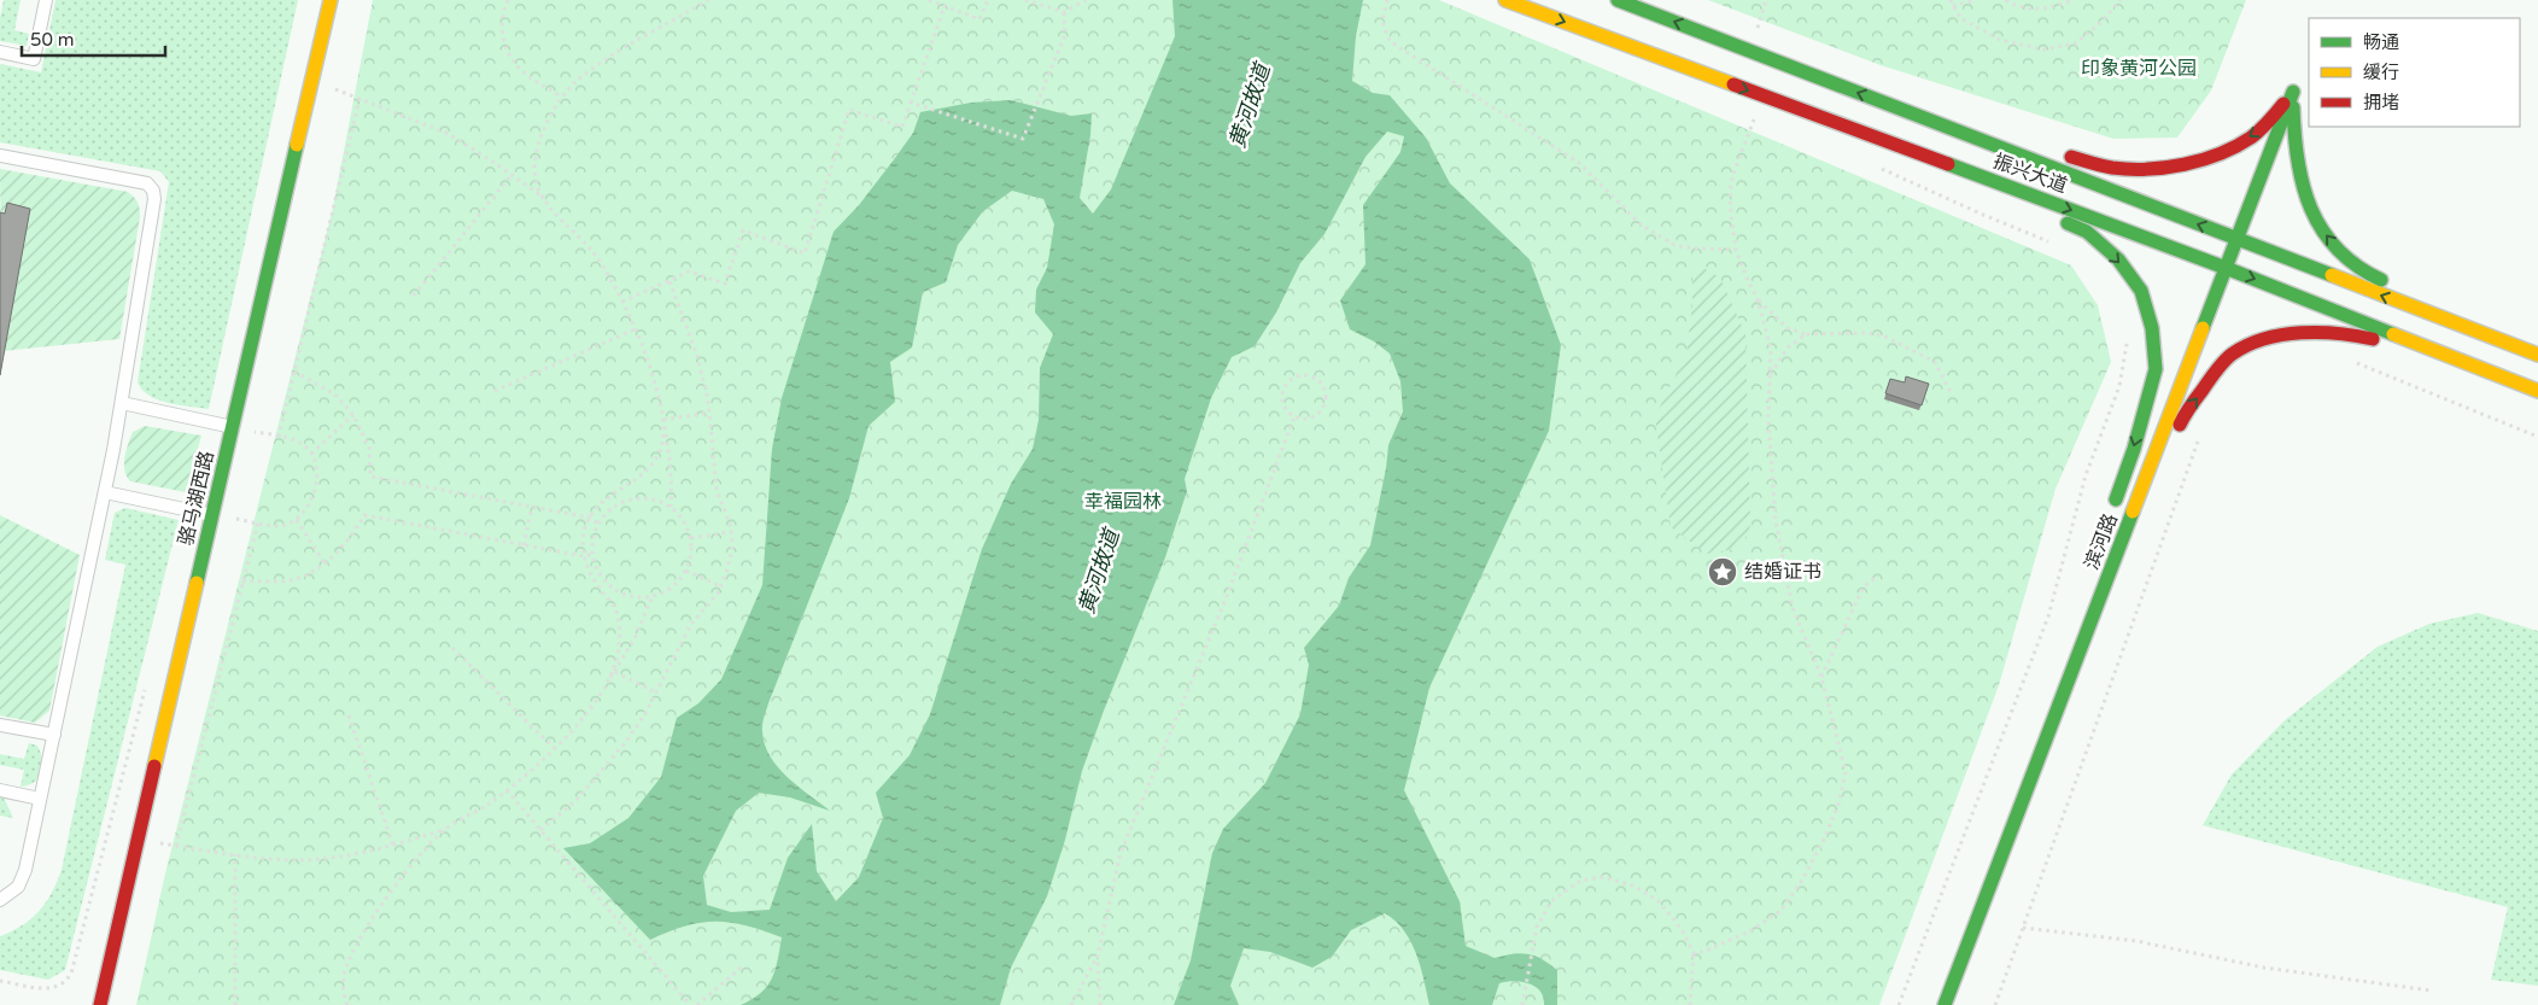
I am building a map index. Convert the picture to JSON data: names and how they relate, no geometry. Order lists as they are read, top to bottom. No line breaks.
{"streets":{"main road":["振兴大道","骆马湖西路","滨河路"]},"crossings":[["振兴大道","滨河路"]],"water":["黄河故道"],"parks":["印象黄河公园","幸福园林"],"places":{"place":["结婚证书"]},"legend":["畅通","缓行","拥堵"],"scale_bar":"50 m"}
